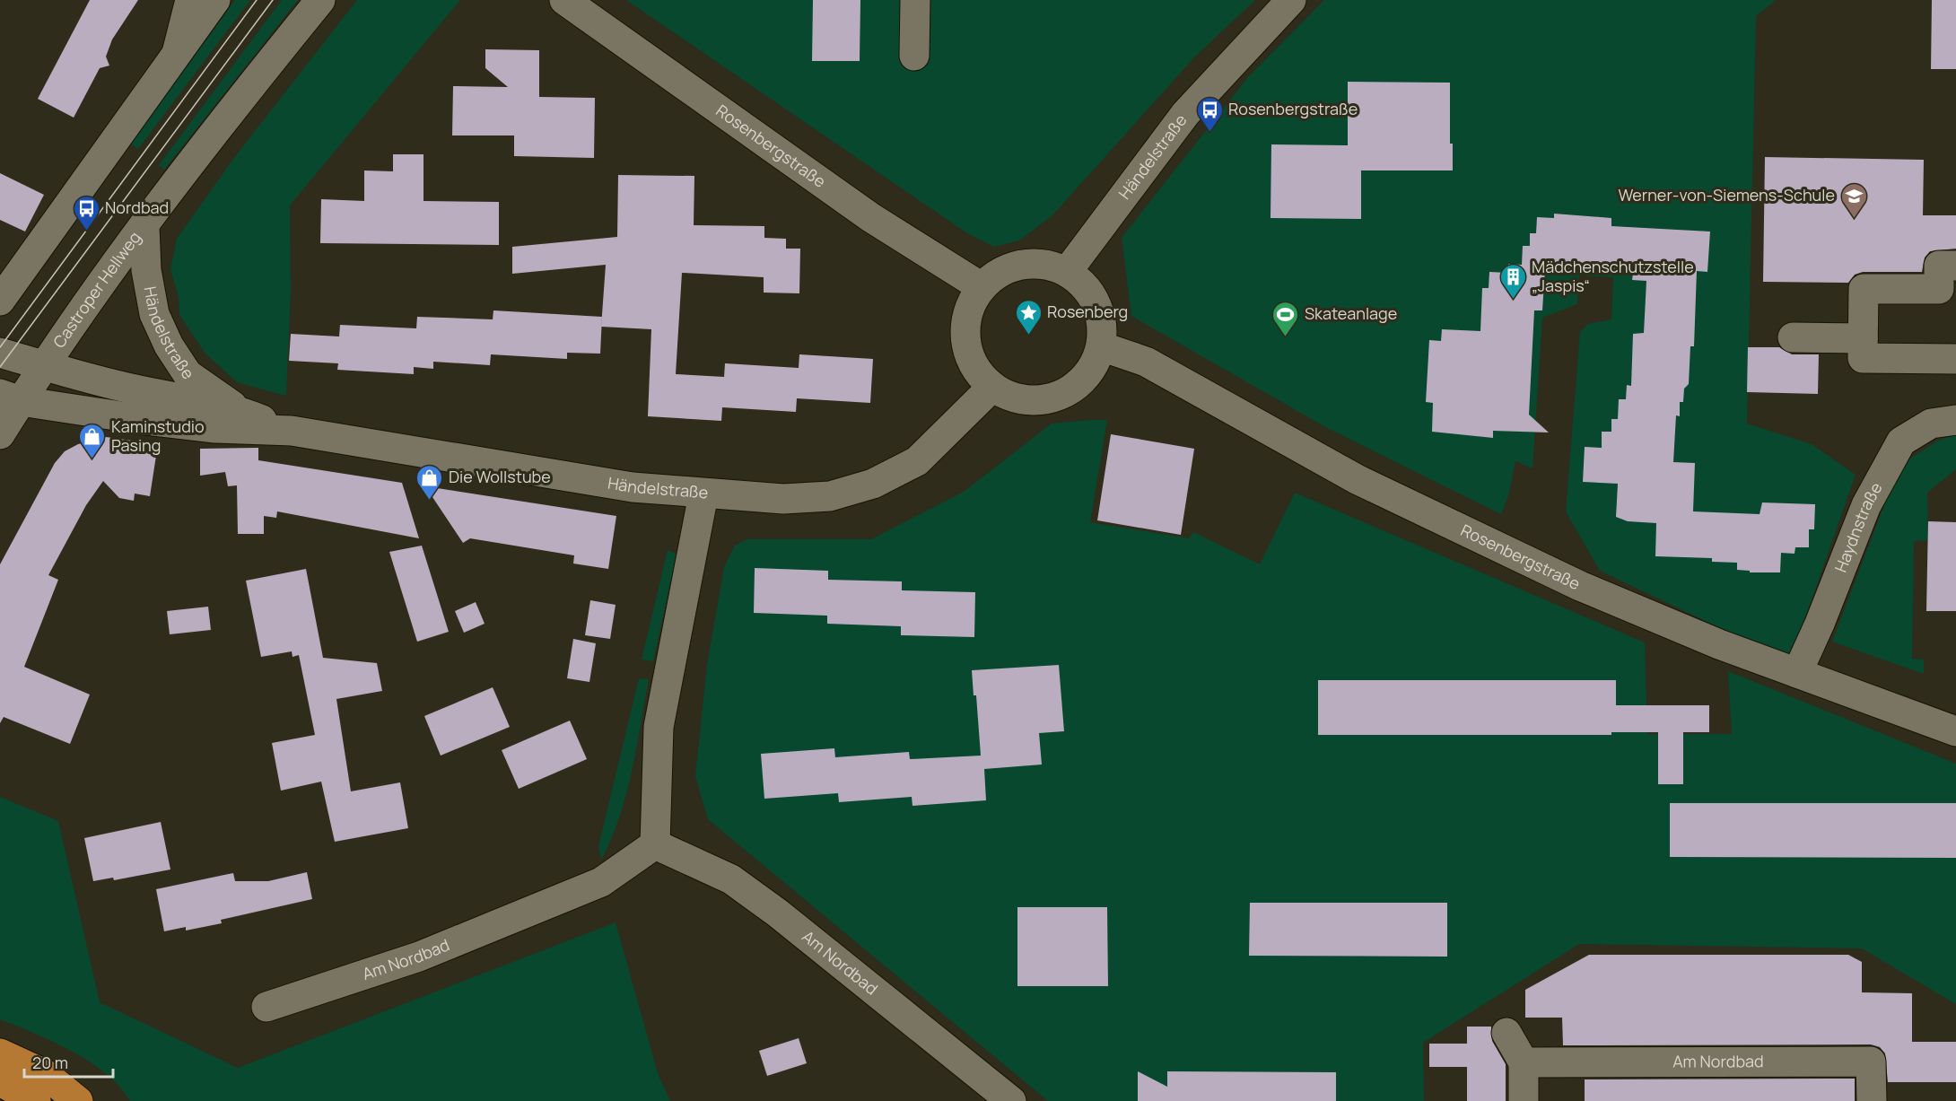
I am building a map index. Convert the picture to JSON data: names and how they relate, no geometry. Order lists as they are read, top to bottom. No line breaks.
{"streets":{"street":["Rosenbergstraße","Händelstraße","Castroper Hellweg","Haydnstraße","Am Nordbad"]},"crossings":[["Rosenbergstraße","Händelstraße"],["Rosenbergstraße","Haydnstraße"],["Händelstraße","Castroper Hellweg"]],"places":{"bus stop":["Rosenbergstraße","Nordbad"],"school or university":["Werner-von-Siemens-Schule"],"building":["Mädchenschutzstelle „Jaspis“"],"place":["Rosenberg"],"sports":["Skateanlage"],"shop":["Kaminstudio Pasing","Die Wollstube"]},"scale_bar":"20 m"}
